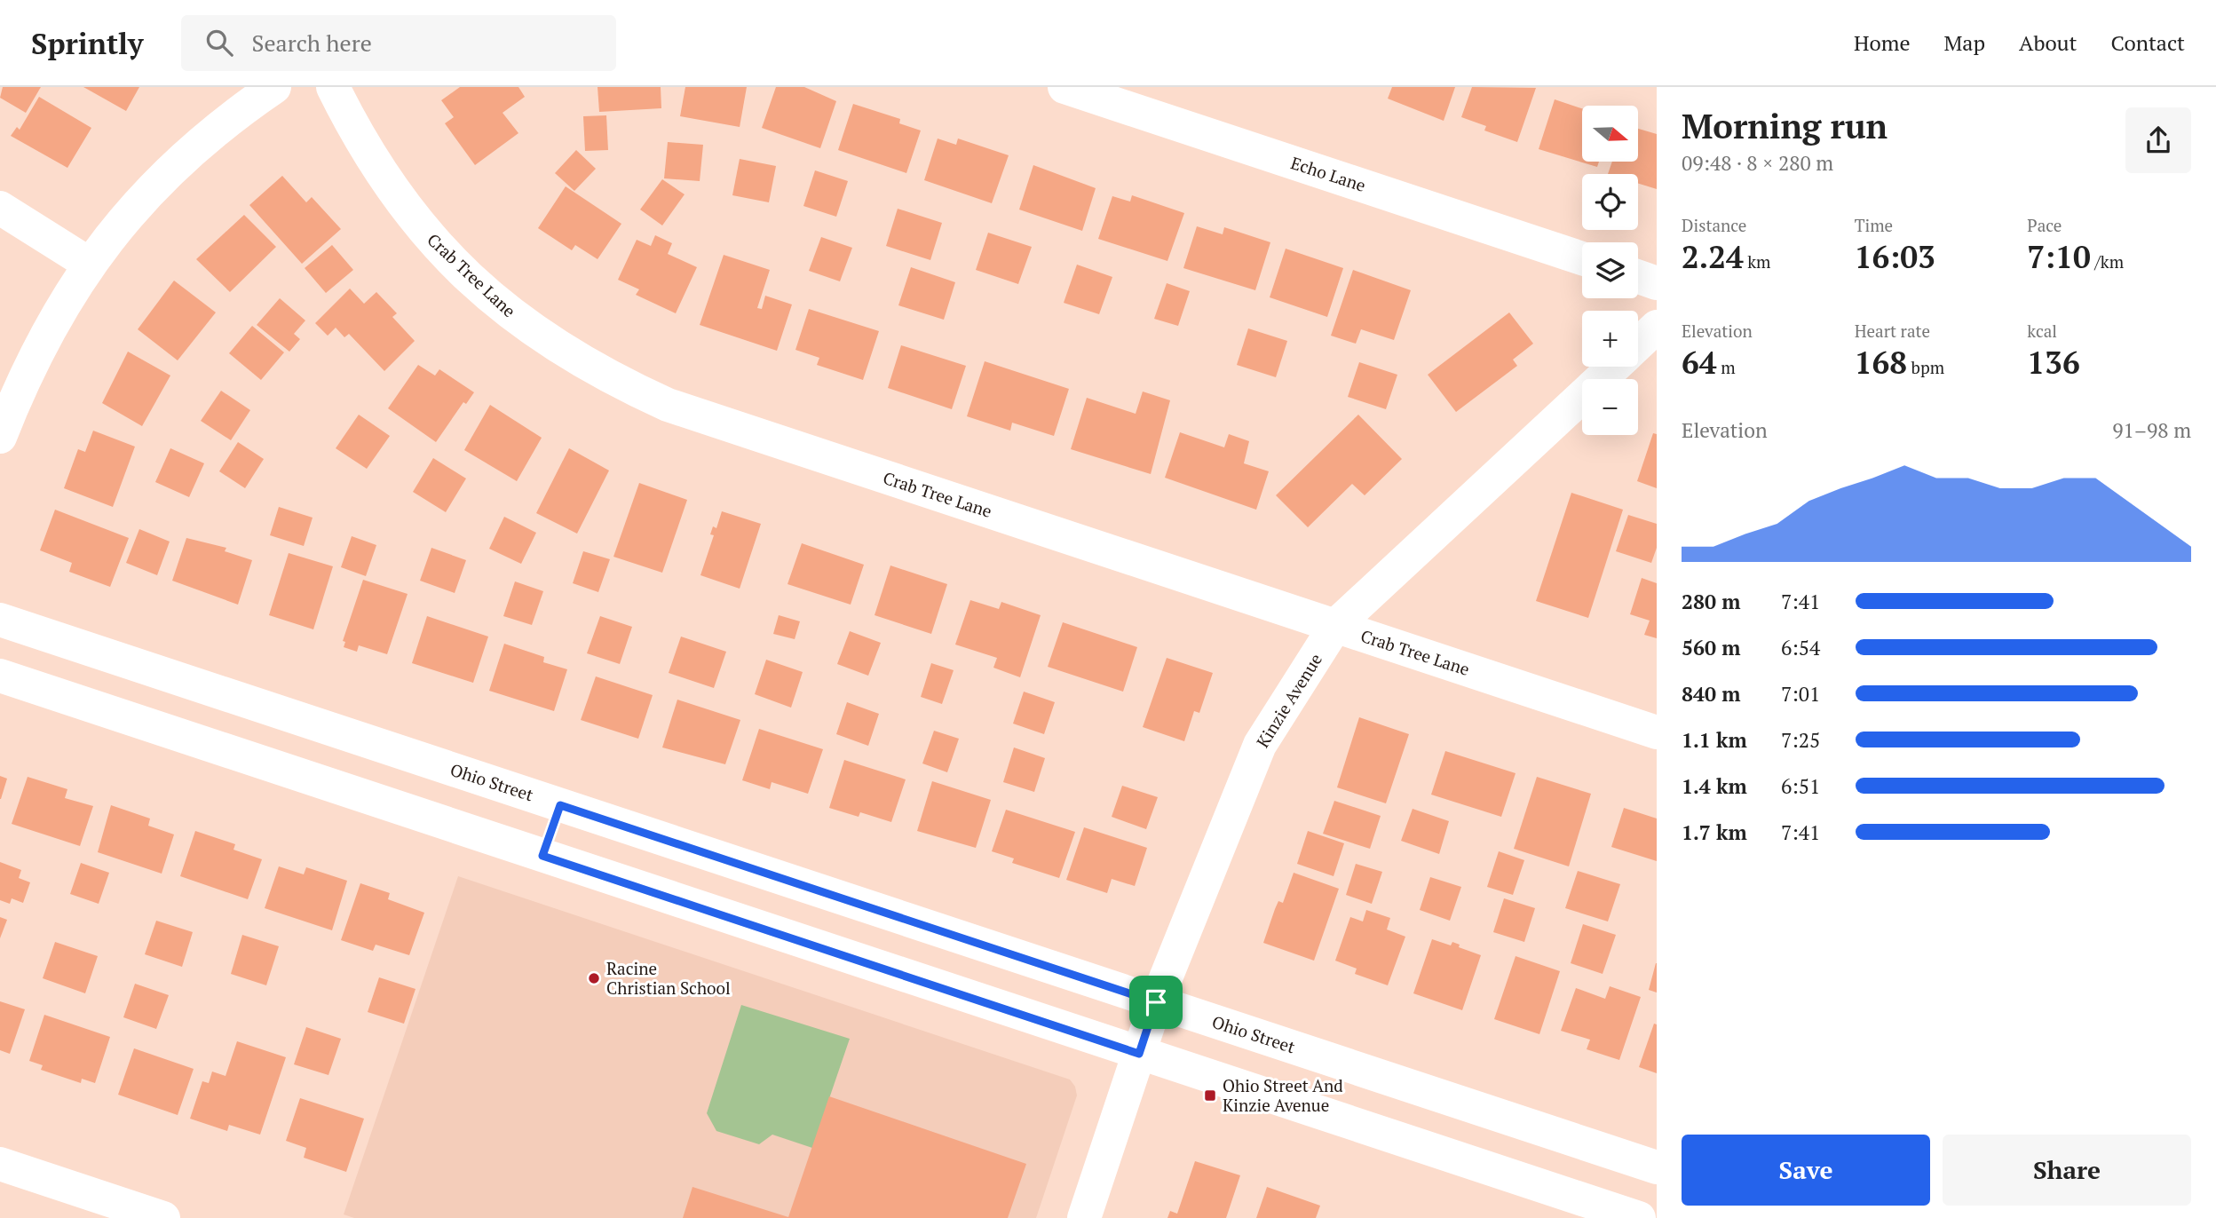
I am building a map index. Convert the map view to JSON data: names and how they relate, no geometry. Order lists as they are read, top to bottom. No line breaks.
{"streets":{"street":["Echo Lane","Crab Tree Lane","Kinzie Avenue","Ohio Street"]},"crossings":[["Crab Tree Lane","Kinzie Avenue"],["Kinzie Avenue","Ohio Street"]],"places":{"other":["Racine Christian School"],"transit":["Ohio Street And Kinzie Avenue"]},"north":"right","page":{"header":"Sprintly","search":"Search here","nav":["Home","Map","About","Contact"],"heading":["Morning run","09:48 · 8 × 280 m"],"map_buttons":["+","−"],"stats":[["Distance","2.24 km"],["Time","16:03"],["Pace","7:10 /km"],["Elevation","64 m"],["Heart rate","168 bpm"],["kcal","136"]],"chart":["Elevation","91–98 m"],"list":[{"name":"280 m","note":"7:41"},{"name":"560 m","note":"6:54"},{"name":"840 m","note":"7:01"},{"name":"1.1 km","note":"7:25"},{"name":"1.4 km","note":"6:51"},{"name":"1.7 km","note":"7:41"}],"buttons":["Save","Share"]}}
